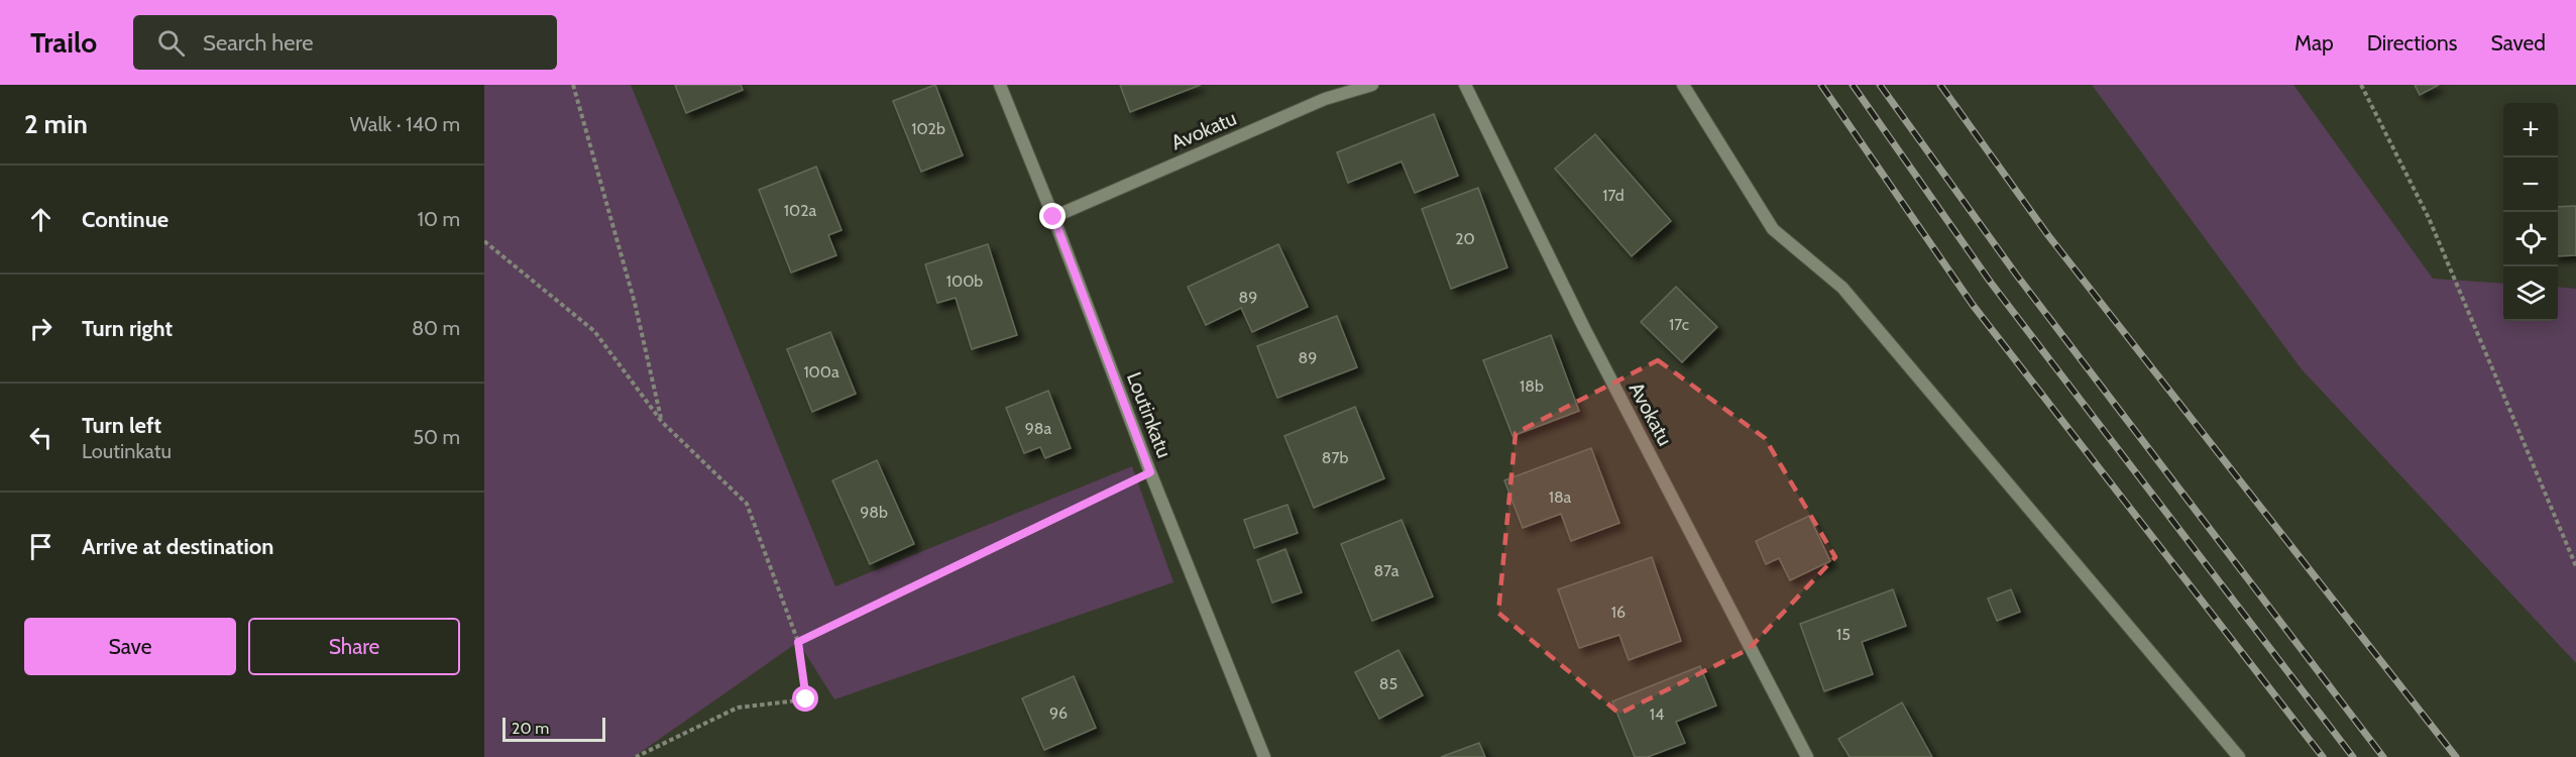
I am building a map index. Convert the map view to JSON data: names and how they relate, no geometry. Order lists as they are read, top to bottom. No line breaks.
{"streets":{"street":["Avokatu","Loutinkatu"]},"crossings":[["Avokatu","Loutinkatu"]],"house_numbers":["102b","17d","102a","20","100b","89","17c","89","100a","18b","98a","87b","18a","98b","87a","16","15","85","96","14"],"scale_bar":"20 m","page":{"header":"Trailo","search":"Search here","nav":["Map","Directions","Saved"],"heading":["2 min","Walk · 140 m"],"map_buttons":["+","−"],"list":[["Continue","10 m"],["Turn right","80 m"],["Turn left","Loutinkatu","50 m"],"Arrive at destination"],"buttons":["Save","Share"],"scale":"20 m"}}
